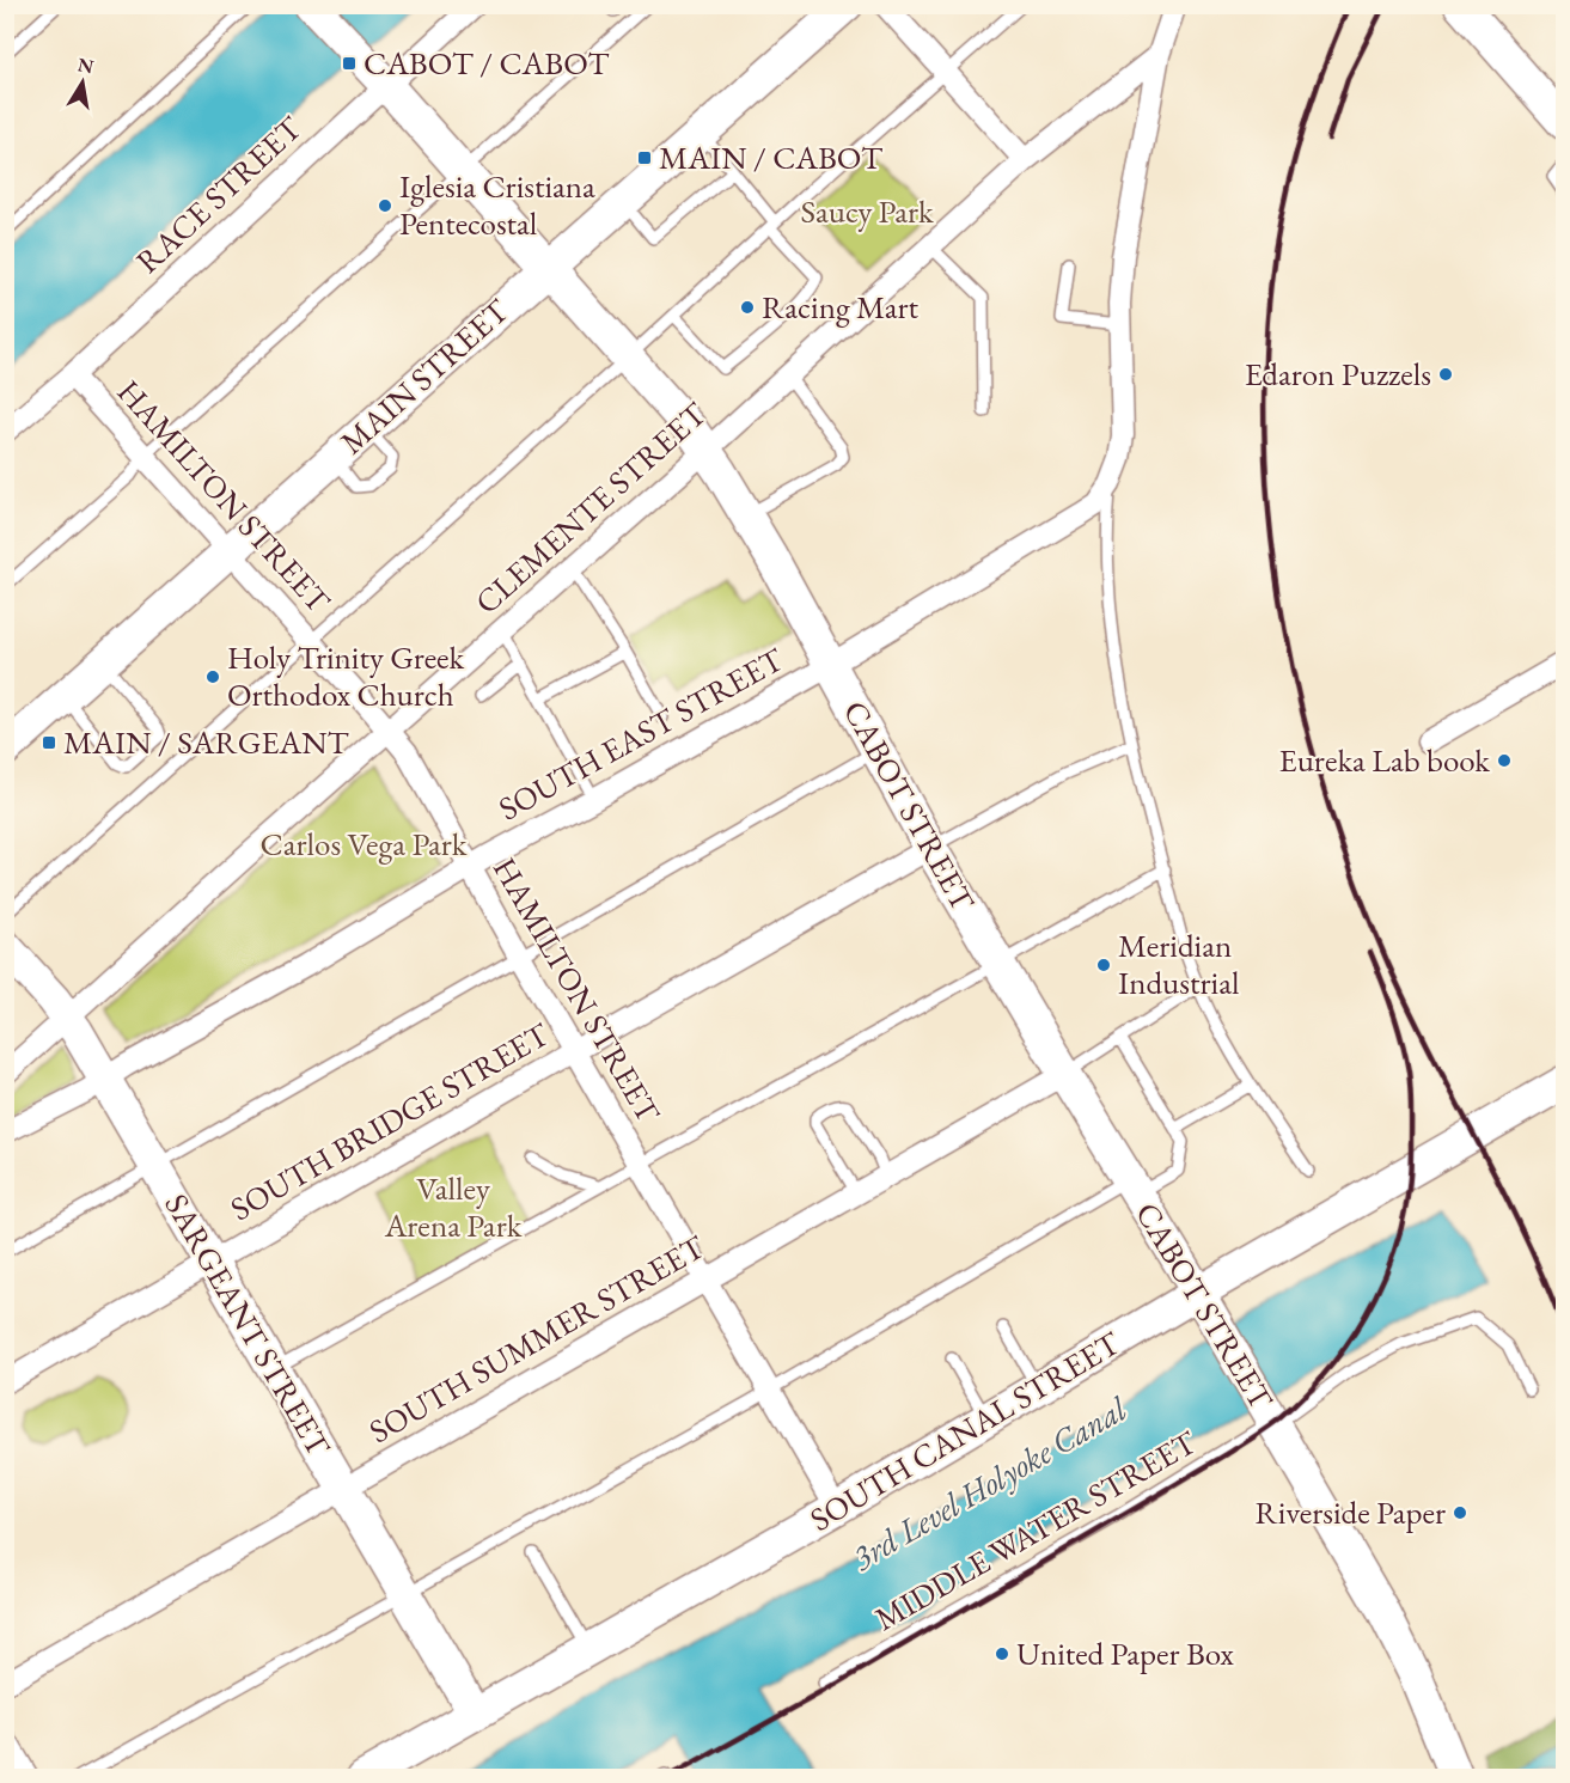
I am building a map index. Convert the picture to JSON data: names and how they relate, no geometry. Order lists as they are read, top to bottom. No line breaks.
{"streets":{"main road":["MAIN STREET","CABOT STREET","SARGEANT STREET","SOUTH CANAL STREET"],"street":["RACE STREET","HAMILTON STREET","CLEMENTE STREET","SOUTH EAST STREET","SOUTH BRIDGE STREET","SOUTH SUMMER STREET"],"lane":["MIDDLE WATER STREET"]},"crossings":[["RACE STREET","HAMILTON STREET"],["RACE STREET","CABOT STREET"],["MAIN STREET","HAMILTON STREET"],["MAIN STREET","CABOT STREET"],["HAMILTON STREET","CLEMENTE STREET"],["HAMILTON STREET","SOUTH EAST STREET"],["HAMILTON STREET","SOUTH BRIDGE STREET"],["HAMILTON STREET","SOUTH SUMMER STREET"],["HAMILTON STREET","SOUTH CANAL STREET"],["CLEMENTE STREET","CABOT STREET"],["CLEMENTE STREET","SARGEANT STREET"],["SOUTH EAST STREET","CABOT STREET"],["SOUTH EAST STREET","SARGEANT STREET"],["CABOT STREET","SOUTH BRIDGE STREET"],["CABOT STREET","SOUTH SUMMER STREET"],["CABOT STREET","SOUTH CANAL STREET"],["CABOT STREET","MIDDLE WATER STREET"],["SOUTH BRIDGE STREET","SARGEANT STREET"],["SARGEANT STREET","SOUTH SUMMER STREET"],["SARGEANT STREET","SOUTH CANAL STREET"]],"water":["3rd Level Holyoke Canal"],"parks":["Saucy Park","Carlos Vega Park","Valley Arena Park"],"places":{"transit":["CABOT / CABOT","MAIN / CABOT","MAIN / SARGEANT"],"other":["Iglesia Cristiana Pentecostal","Racing Mart","Edaron Puzzels","Holy Trinity Greek Orthodox Church","Eureka Lab book","Meridian Industrial","Riverside Paper","United Paper Box"]},"north":"top"}
